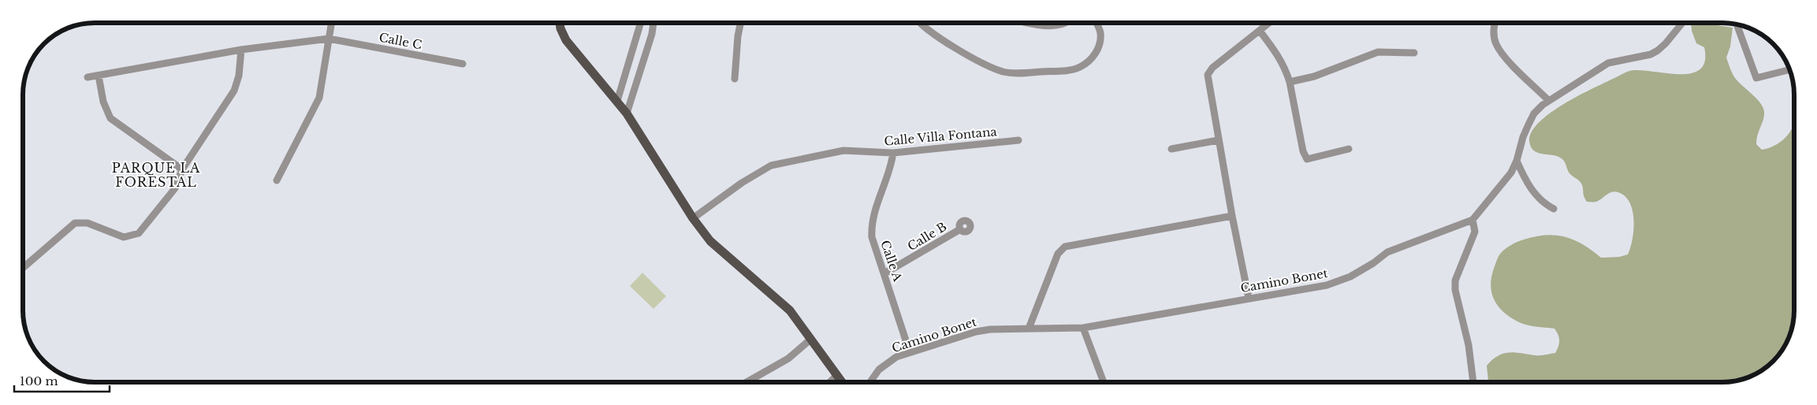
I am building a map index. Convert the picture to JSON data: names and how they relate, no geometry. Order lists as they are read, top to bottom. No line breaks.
{"streets":{"street":["Calle C","Calle Villa Fontana","Calle B","Calle A","Camino Bonet"]},"crossings":[["Calle Villa Fontana","Calle A"],["Calle B","Calle A"],["Calle A","Camino Bonet"]],"districts":["PARQUE LA FORESTAL"],"scale_bar":"100 m"}
